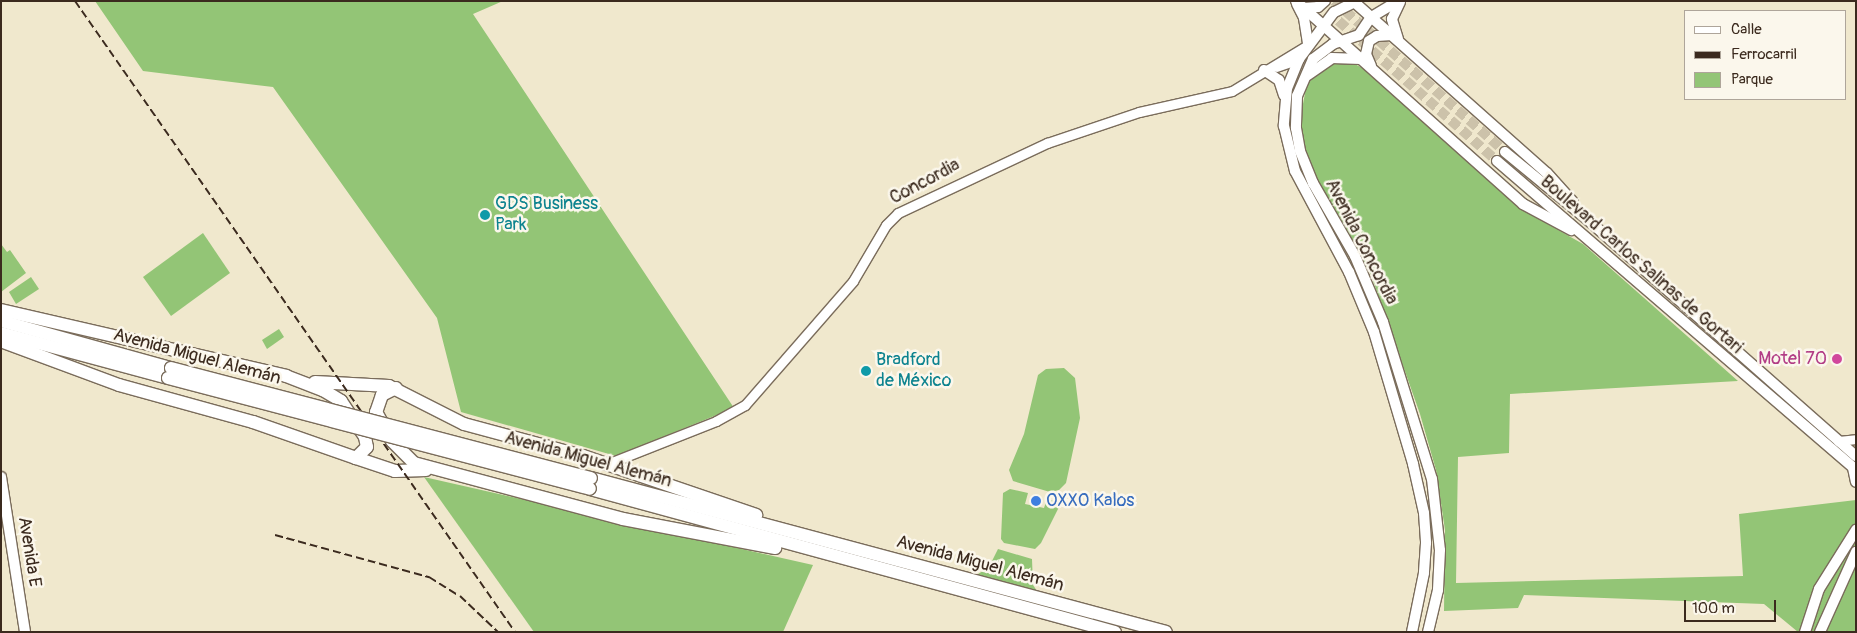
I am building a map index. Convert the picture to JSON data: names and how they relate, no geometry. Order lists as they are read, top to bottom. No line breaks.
{"streets":{"highway":["Avenida Miguel Alemán"],"main road":["Avenida Concordia","Boulevard Carlos Salinas de Gortari","Avenida E"],"street":["Concordia"]},"crossings":[["Concordia","Avenida Concordia"]],"places":["GDS Business Park","Motel 70","Bradford de México","OXXO Kalos"],"legend":["Calle","Ferrocarril","Parque"],"scale_bar":"100 m"}
